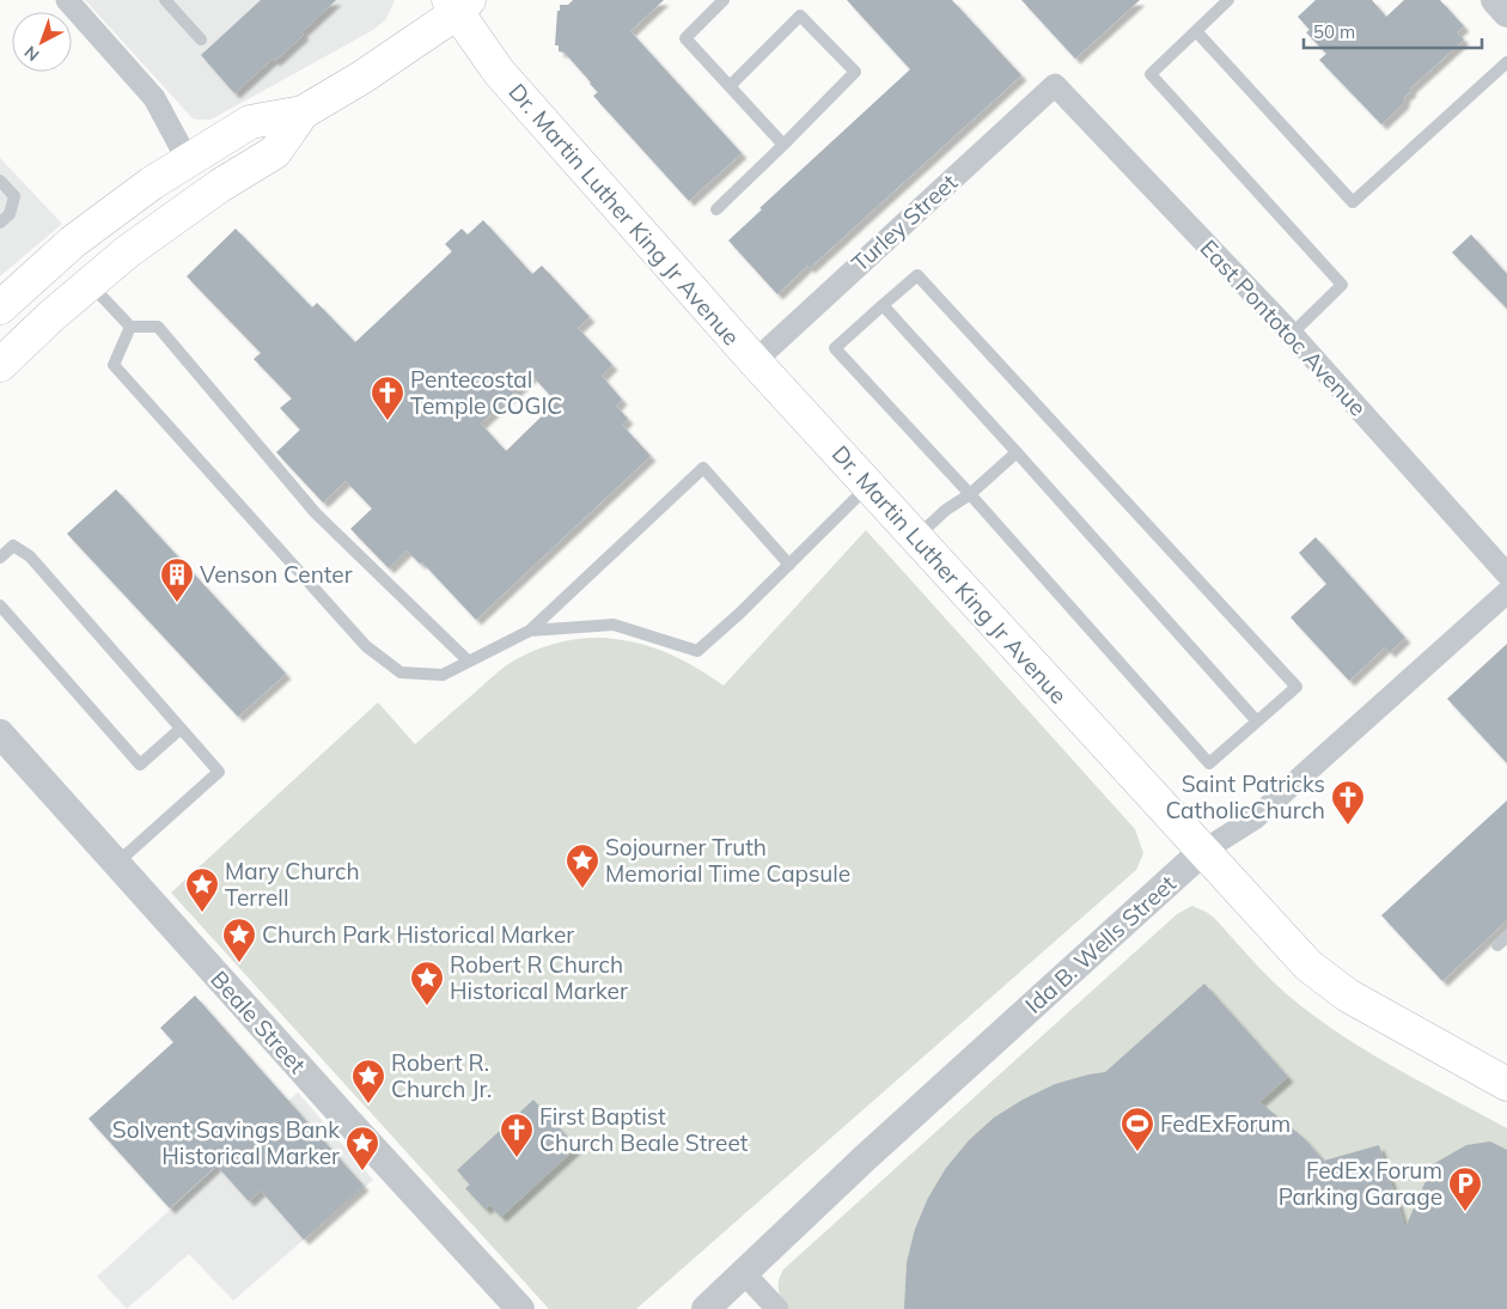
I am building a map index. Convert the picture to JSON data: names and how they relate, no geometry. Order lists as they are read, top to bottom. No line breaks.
{"streets":{"main road":["Dr. Martin Luther King Jr Avenue"],"street":["Turley Street","East Pontotoc Avenue","Ida B. Wells Street","Beale Street"]},"crossings":[["Dr. Martin Luther King Jr Avenue","Turley Street"],["Dr. Martin Luther King Jr Avenue","Ida B. Wells Street"],["Turley Street","East Pontotoc Avenue"]],"places":{"church":["Pentecostal Temple COGIC","Saint Patricks CatholicChurch","First Baptist Church Beale Street"],"building":["Venson Center"],"place":["Sojourner Truth Memorial Time Capsule","Mary Church Terrell","Church Park Historical Marker","Robert R Church Historical Marker","Robert R. Church Jr.","Solvent Savings Bank Historical Marker"],"sports":["FedExForum"],"parking":["FedEx Forum Parking Garage"]},"scale_bar":"50 m","north":"bottom left"}
